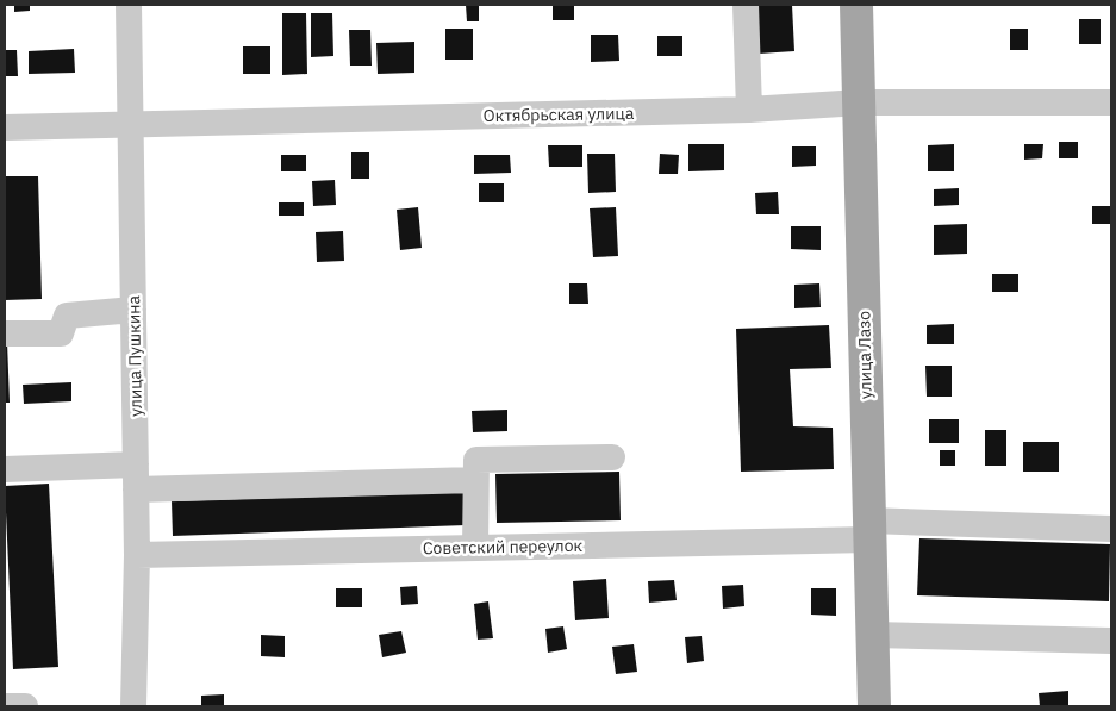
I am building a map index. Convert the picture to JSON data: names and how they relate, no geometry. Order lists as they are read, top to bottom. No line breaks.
{"streets":{"main road":["улица Лазо"],"street":["Октябрьская улица","улица Пушкина","Советский переулок"]},"crossings":[["Октябрьская улица","улица Лазо"],["Октябрьская улица","улица Пушкина"],["улица Лазо","Советский переулок"],["улица Пушкина","Советский переулок"]]}
